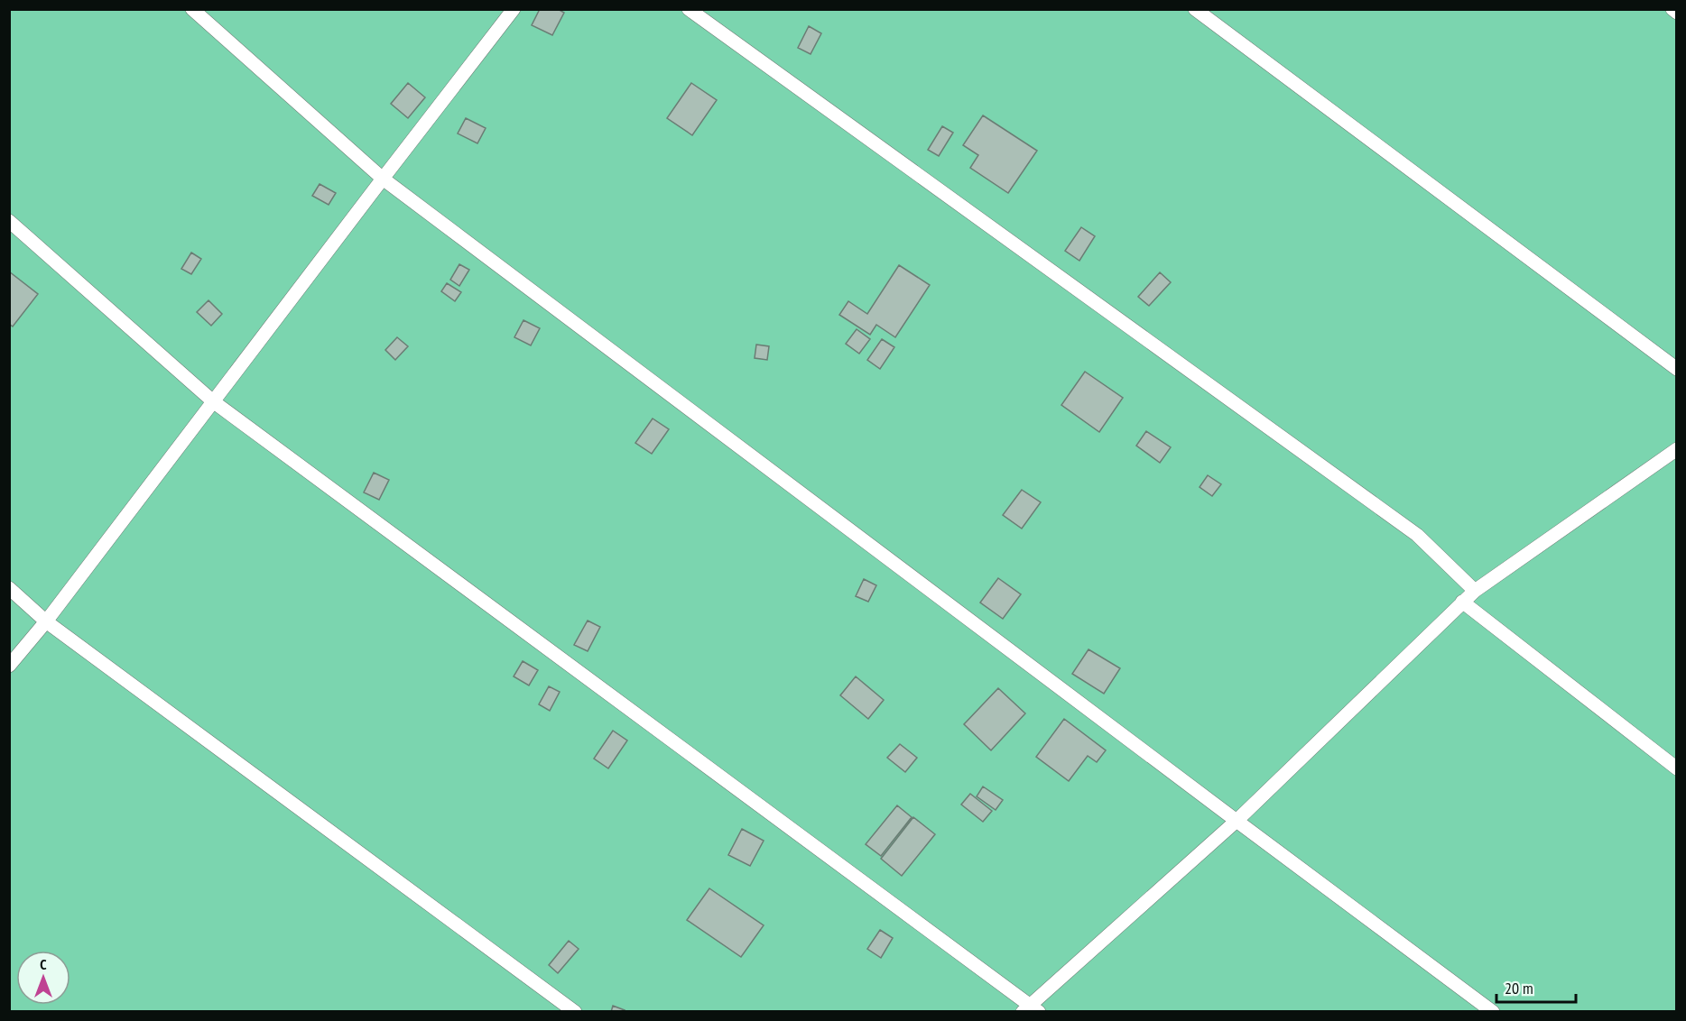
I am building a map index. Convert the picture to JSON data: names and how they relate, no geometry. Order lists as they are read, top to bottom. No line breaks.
{"scale_bar":"20 m","north":"top"}
